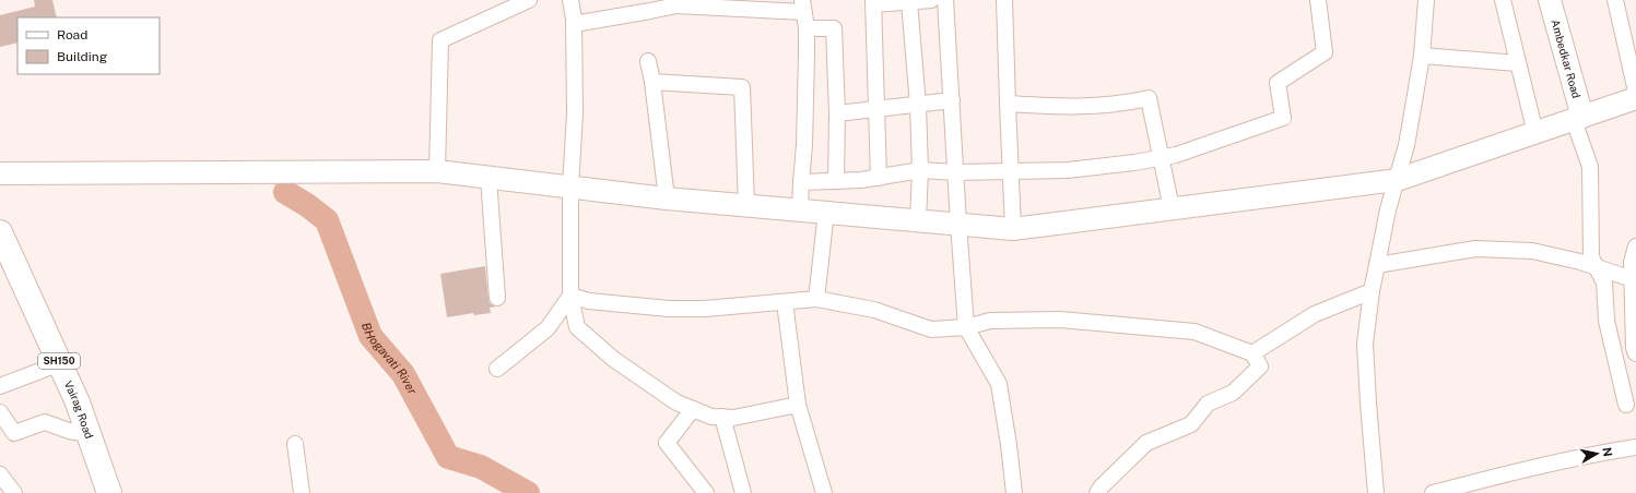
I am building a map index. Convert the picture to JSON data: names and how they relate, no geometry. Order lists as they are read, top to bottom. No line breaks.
{"streets":{"main road":["SH150","Vairag Road"],"street":["Ambedkar Road"]},"water":["BHogavati River"],"legend":["Road","Building"],"north":"right"}
